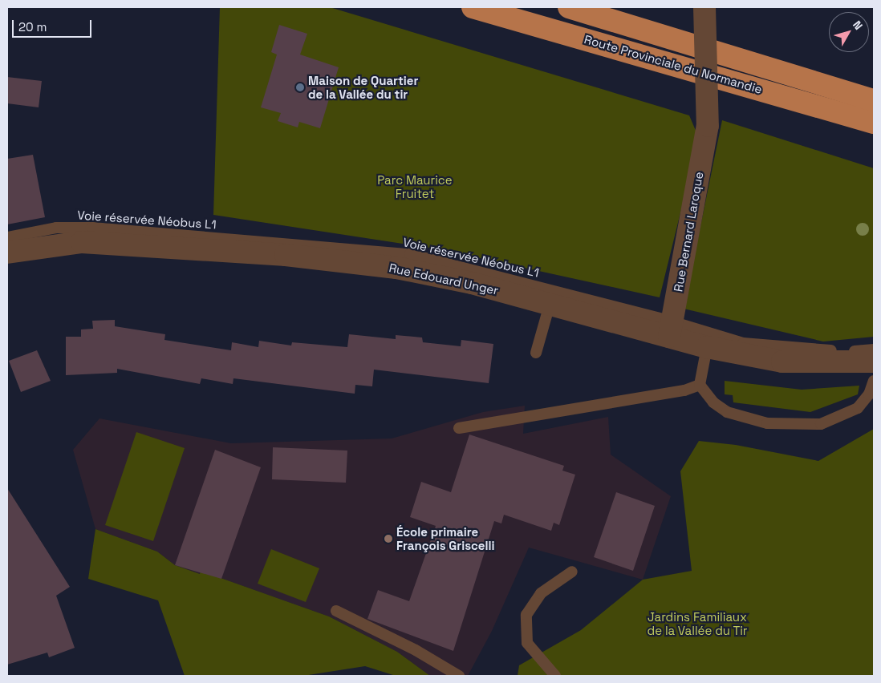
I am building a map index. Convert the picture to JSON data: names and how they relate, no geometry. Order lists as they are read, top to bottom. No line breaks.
{"streets":{"highway":["Route Provinciale du Normandie"],"street":["Rue Bernard Laroque","Rue Edouard Unger"],"lane":["Voie réservée Néobus L1"]},"crossings":[["Voie réservée Néobus L1","Rue Bernard Laroque"],["Voie réservée Néobus L1","Rue Edouard Unger"],["Rue Bernard Laroque","Rue Edouard Unger"]],"parks":["Parc Maurice Fruitet","Jardins Familiaux de la Vallée du Tir"],"places":["Maison de Quartier de la Vallée du tir","École primaire François Griscelli"],"scale_bar":"20 m","north":"top right"}
